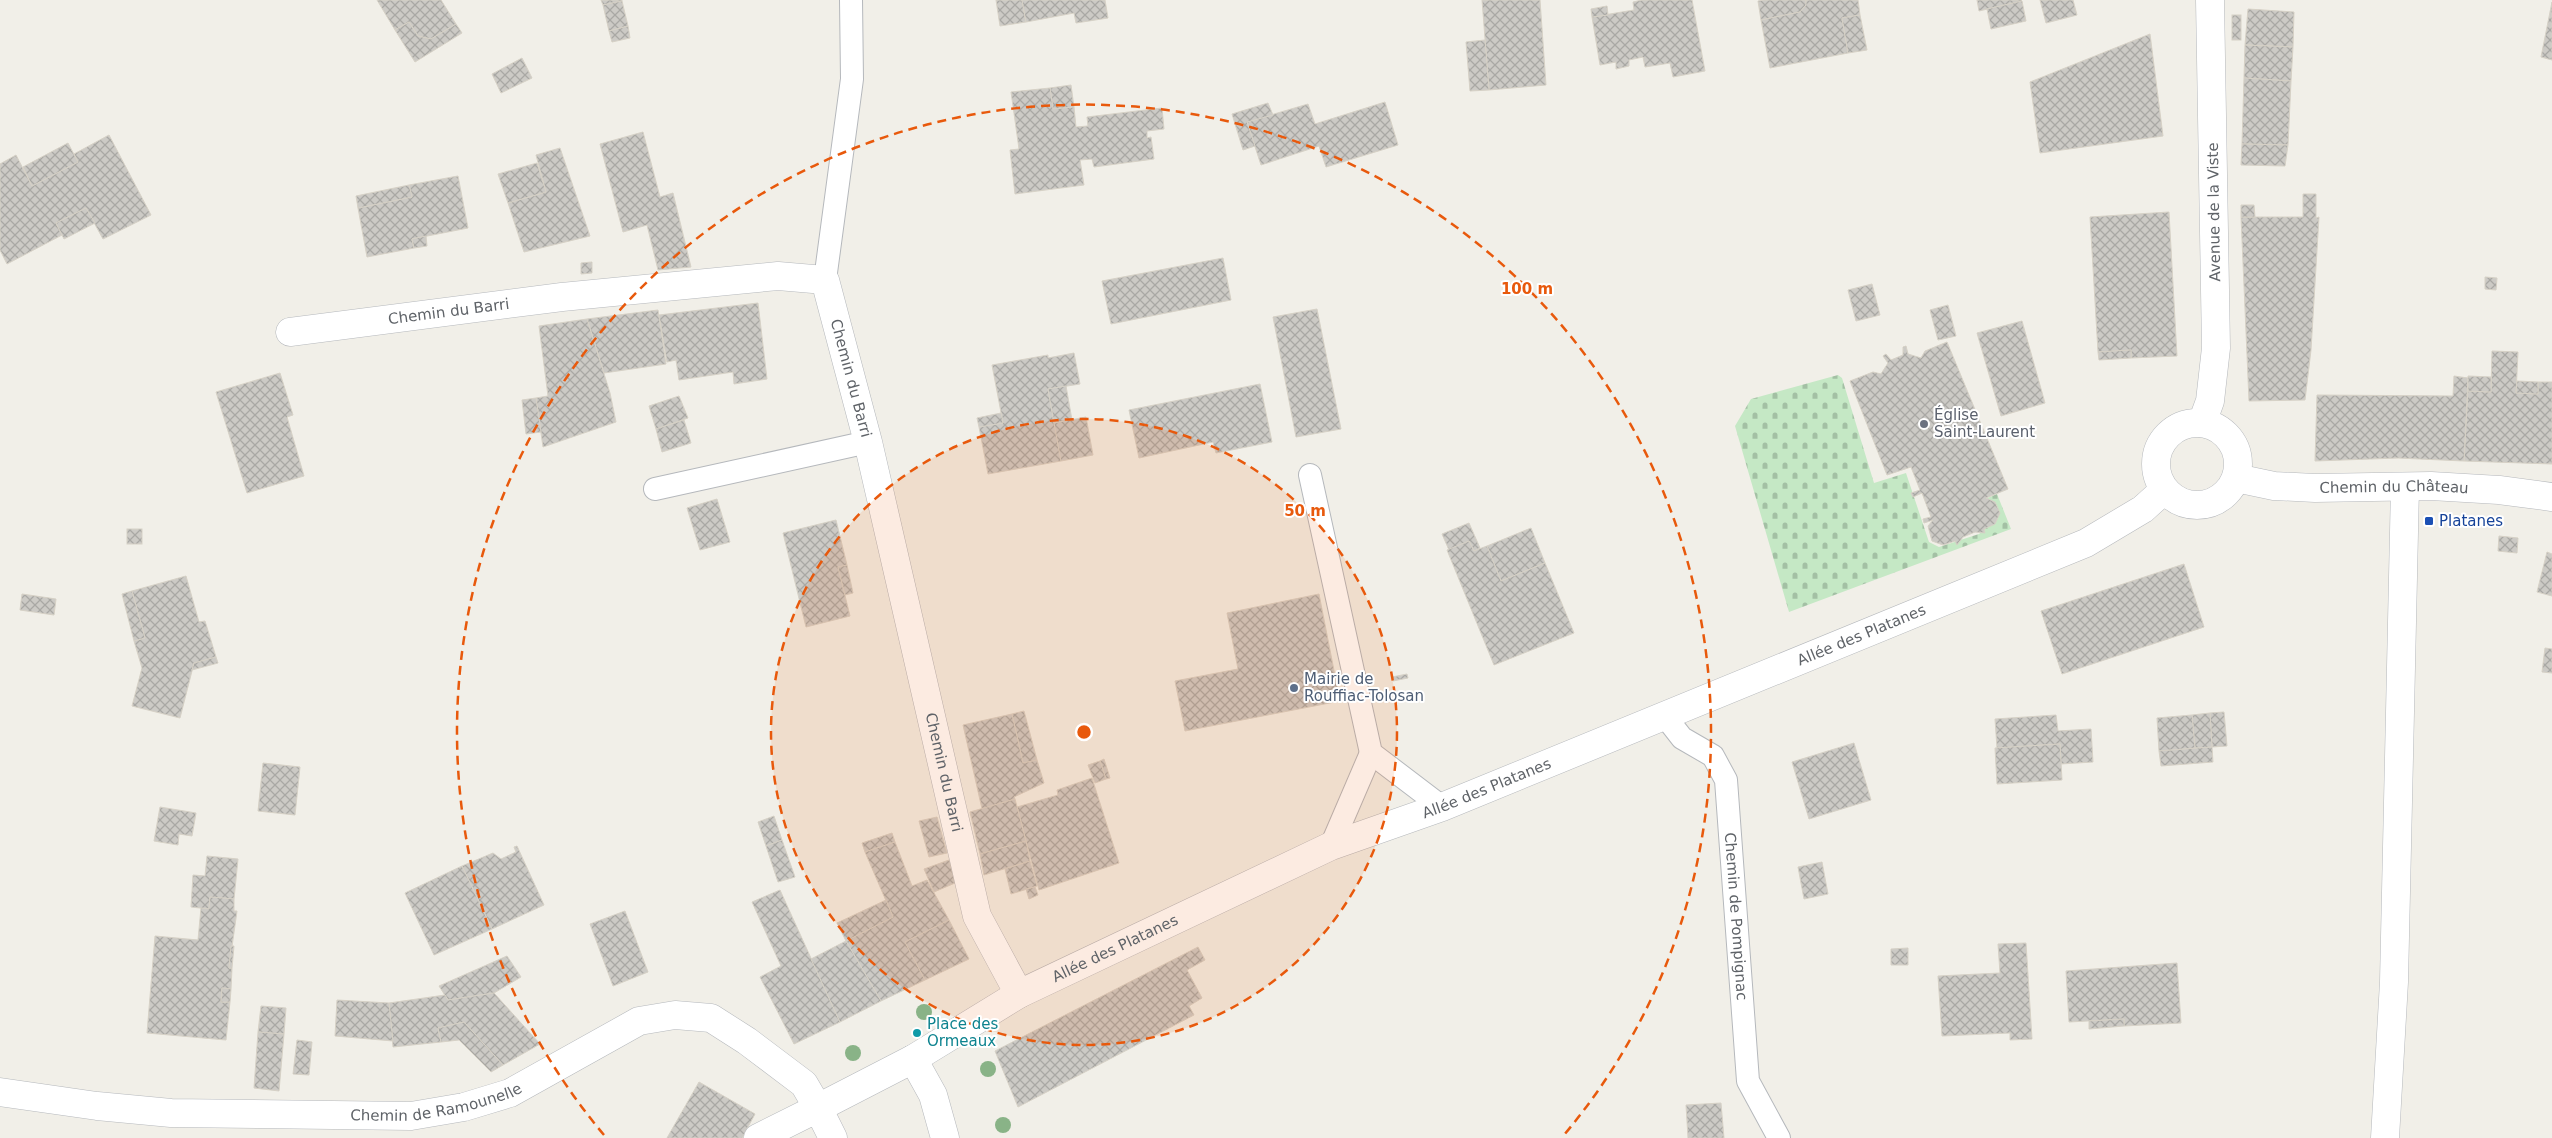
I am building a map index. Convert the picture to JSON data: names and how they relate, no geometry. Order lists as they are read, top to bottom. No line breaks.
{"streets":{"street":["Avenue de la Viste","Chemin du Barri","Chemin du Château","Allée des Platanes","Chemin de Ramounelle"],"lane":["Chemin de Pompignac"]},"crossings":[["Avenue de la Viste","Chemin du Château"],["Avenue de la Viste","Allée des Platanes"],["Chemin du Barri","Allée des Platanes"],["Chemin du Château","Allée des Platanes"],["Allée des Platanes","Chemin de Pompignac"],["Allée des Platanes","Chemin de Ramounelle"]],"places":{"other":["Église Saint-Laurent","Mairie de Rouffiac-Tolosan","Place des Ormeaux"],"transit":["Platanes"]},"rings":["100 m","50 m"]}
